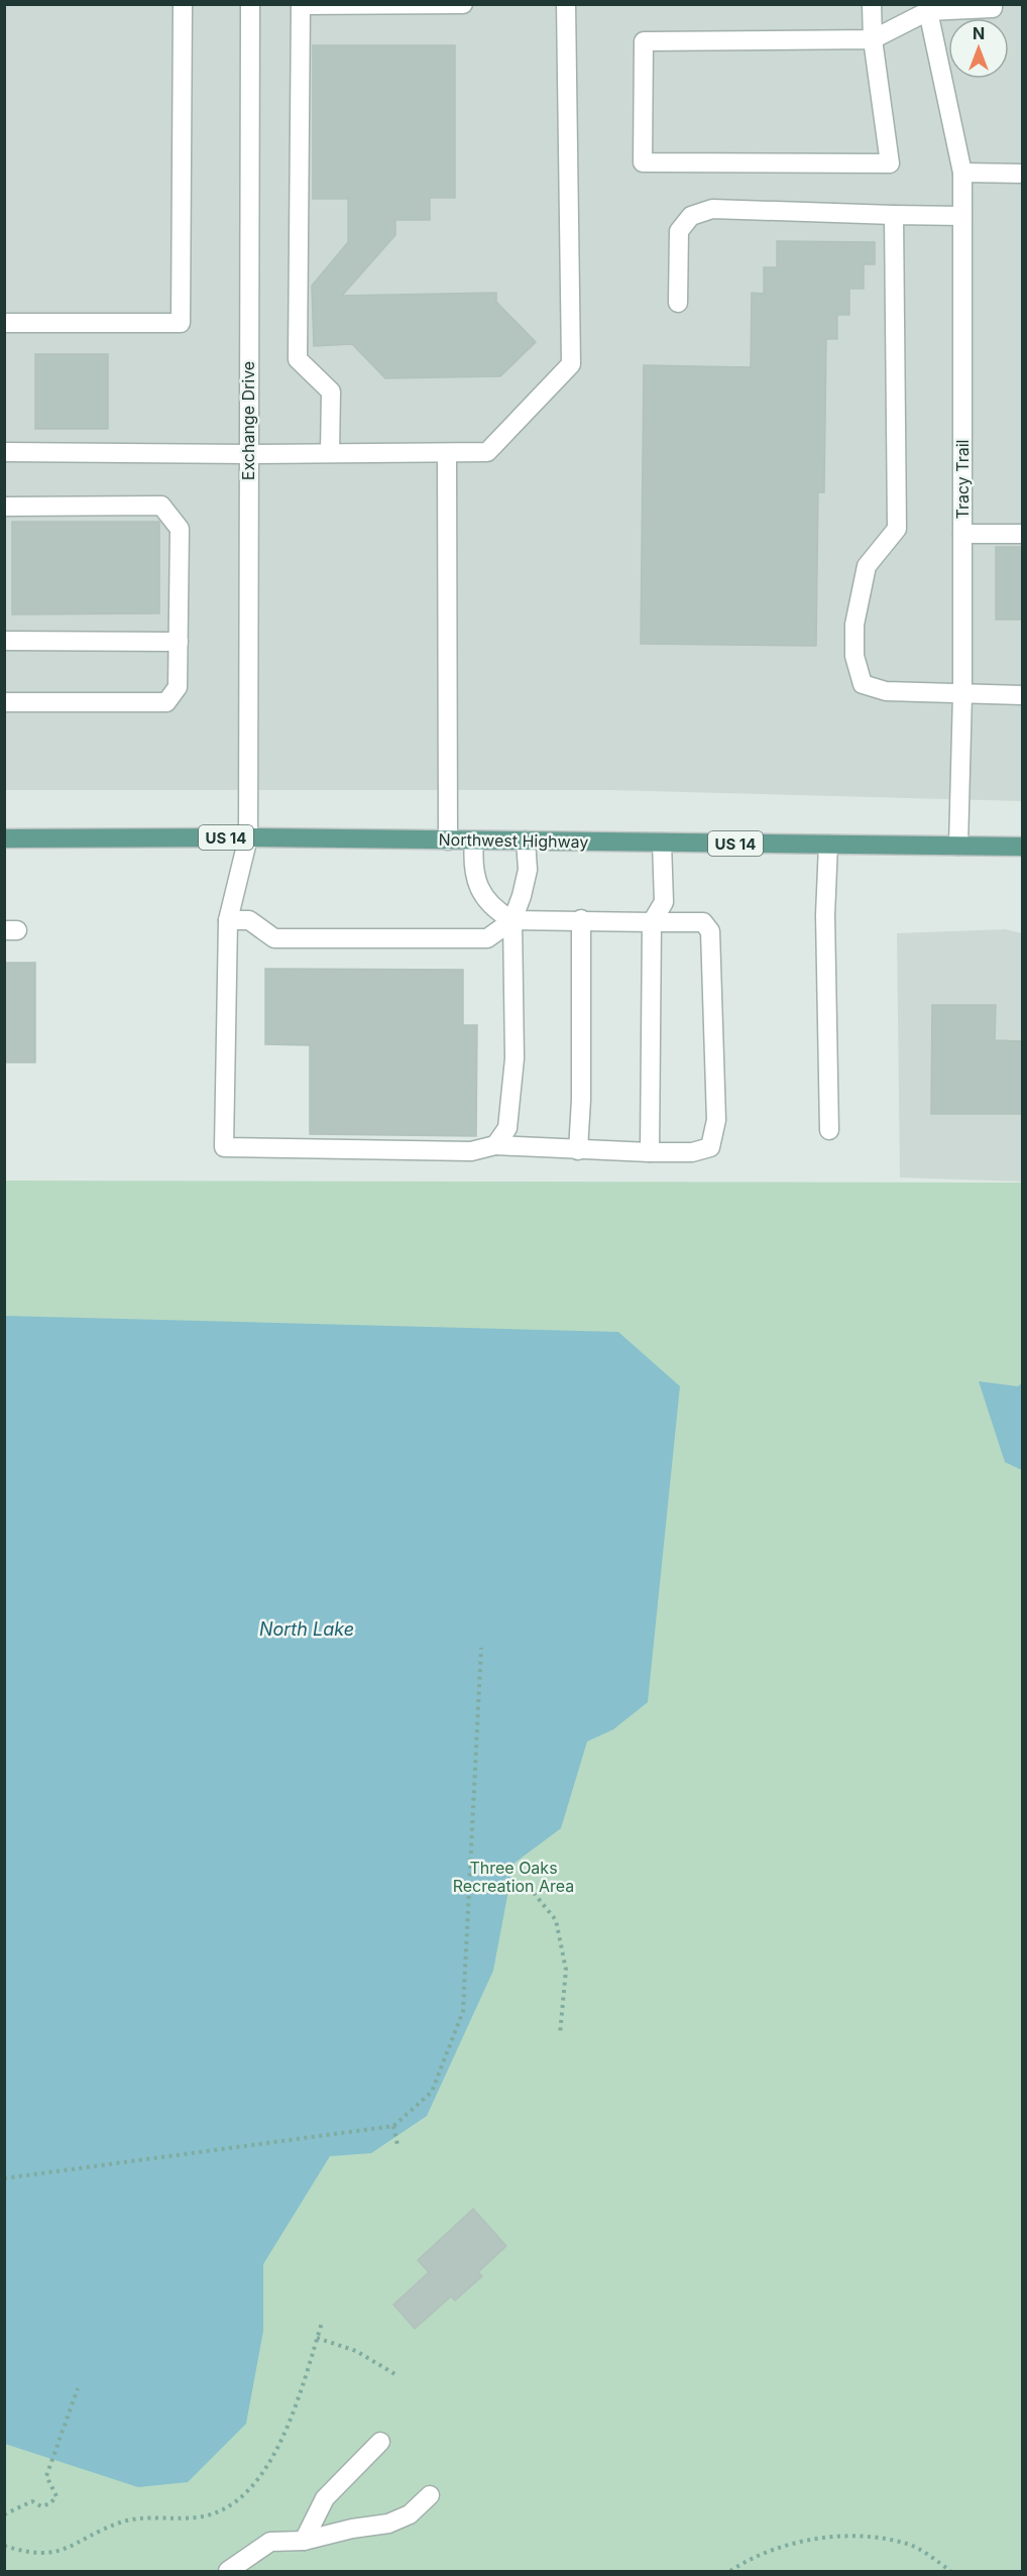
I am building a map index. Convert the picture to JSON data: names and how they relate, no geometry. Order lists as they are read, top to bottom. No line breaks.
{"streets":{"main road":["US 14","Northwest Highway"],"lane":["Exchange Drive","Tracy Trail"]},"crossings":[["Exchange Drive","Northwest Highway"],["Tracy Trail","Northwest Highway"]],"water":["North Lake"],"parks":["Three Oaks Recreation Area"],"north":"top"}
